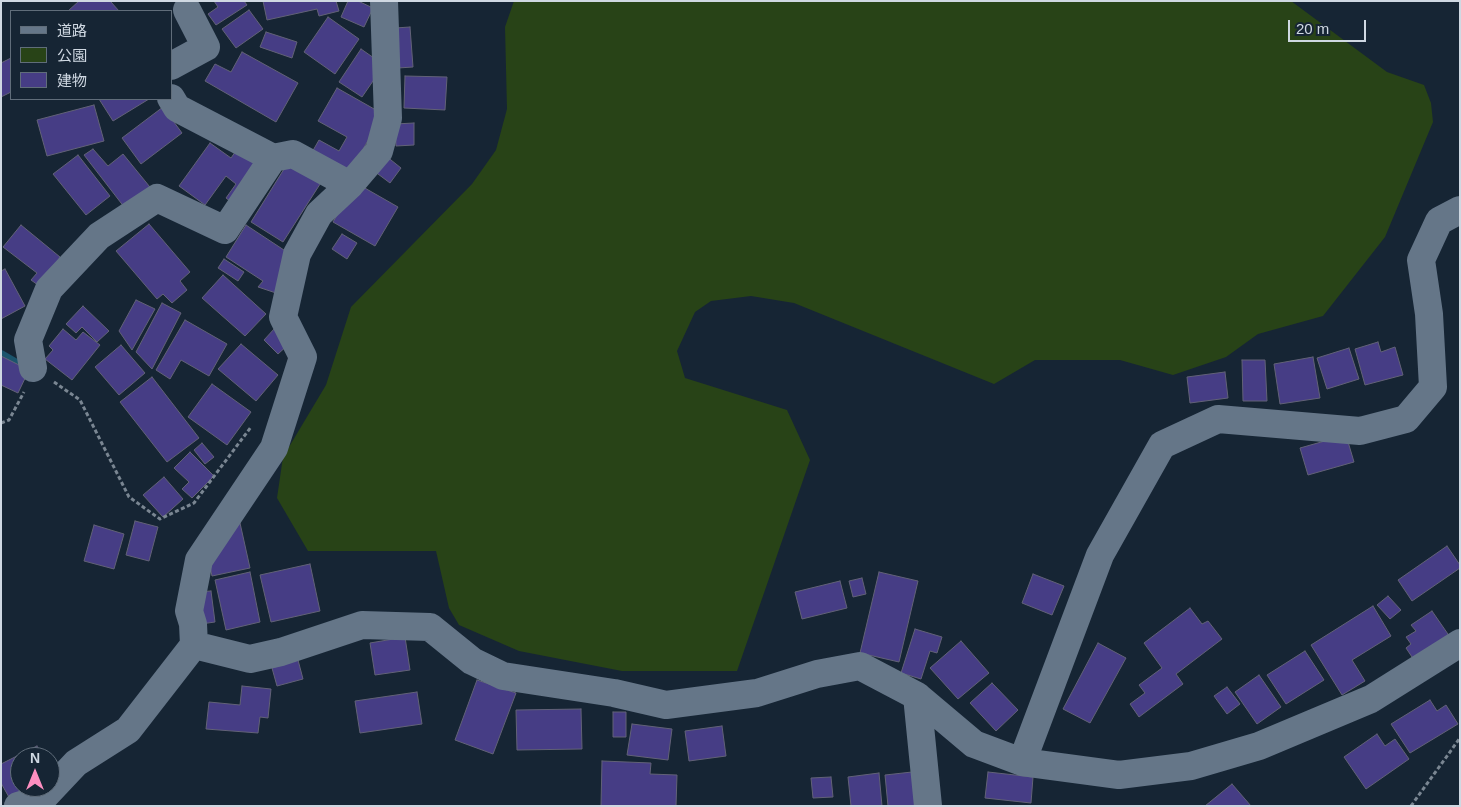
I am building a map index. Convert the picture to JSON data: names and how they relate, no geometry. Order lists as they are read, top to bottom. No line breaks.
{"legend":["道路","公園","建物"],"scale_bar":"20 m","north":"top"}
